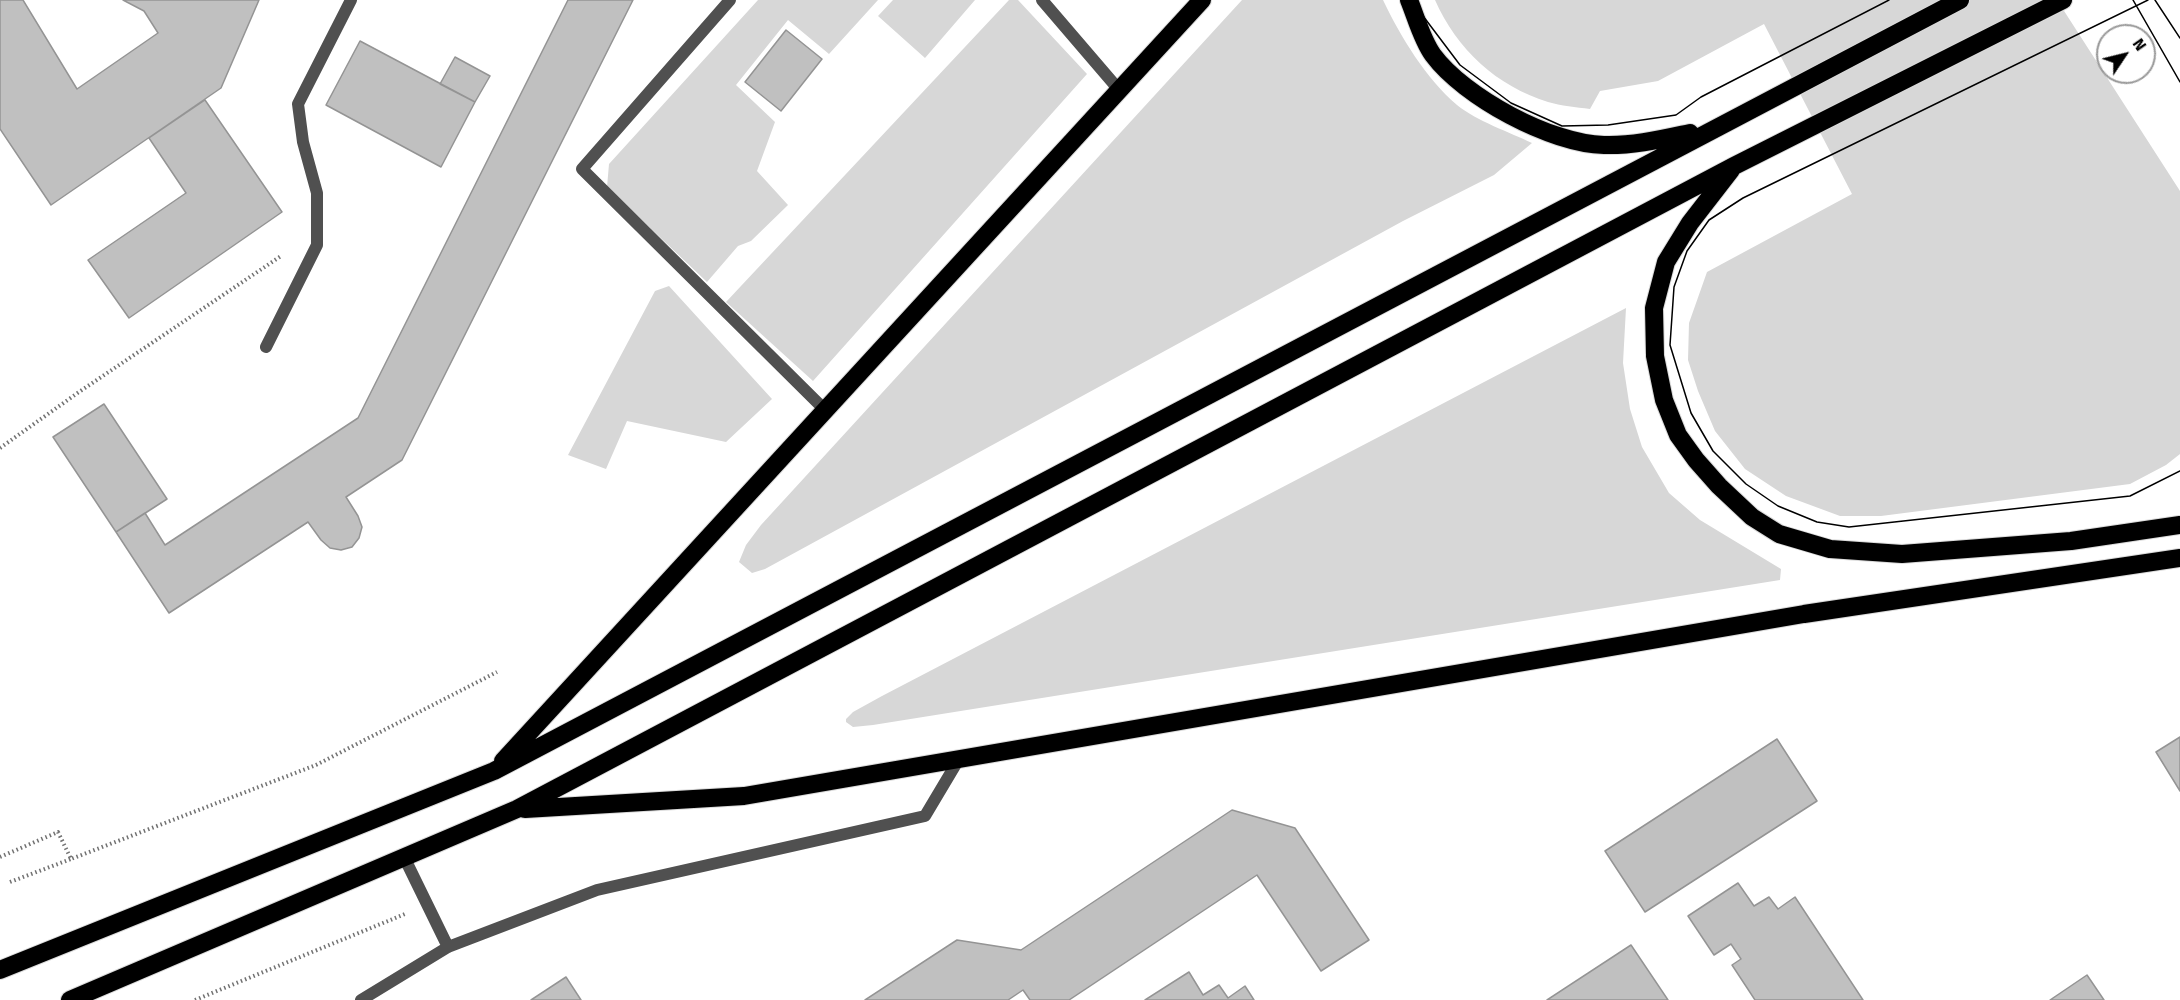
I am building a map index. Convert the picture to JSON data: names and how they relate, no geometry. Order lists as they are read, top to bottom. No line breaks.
{"north":"top right"}
